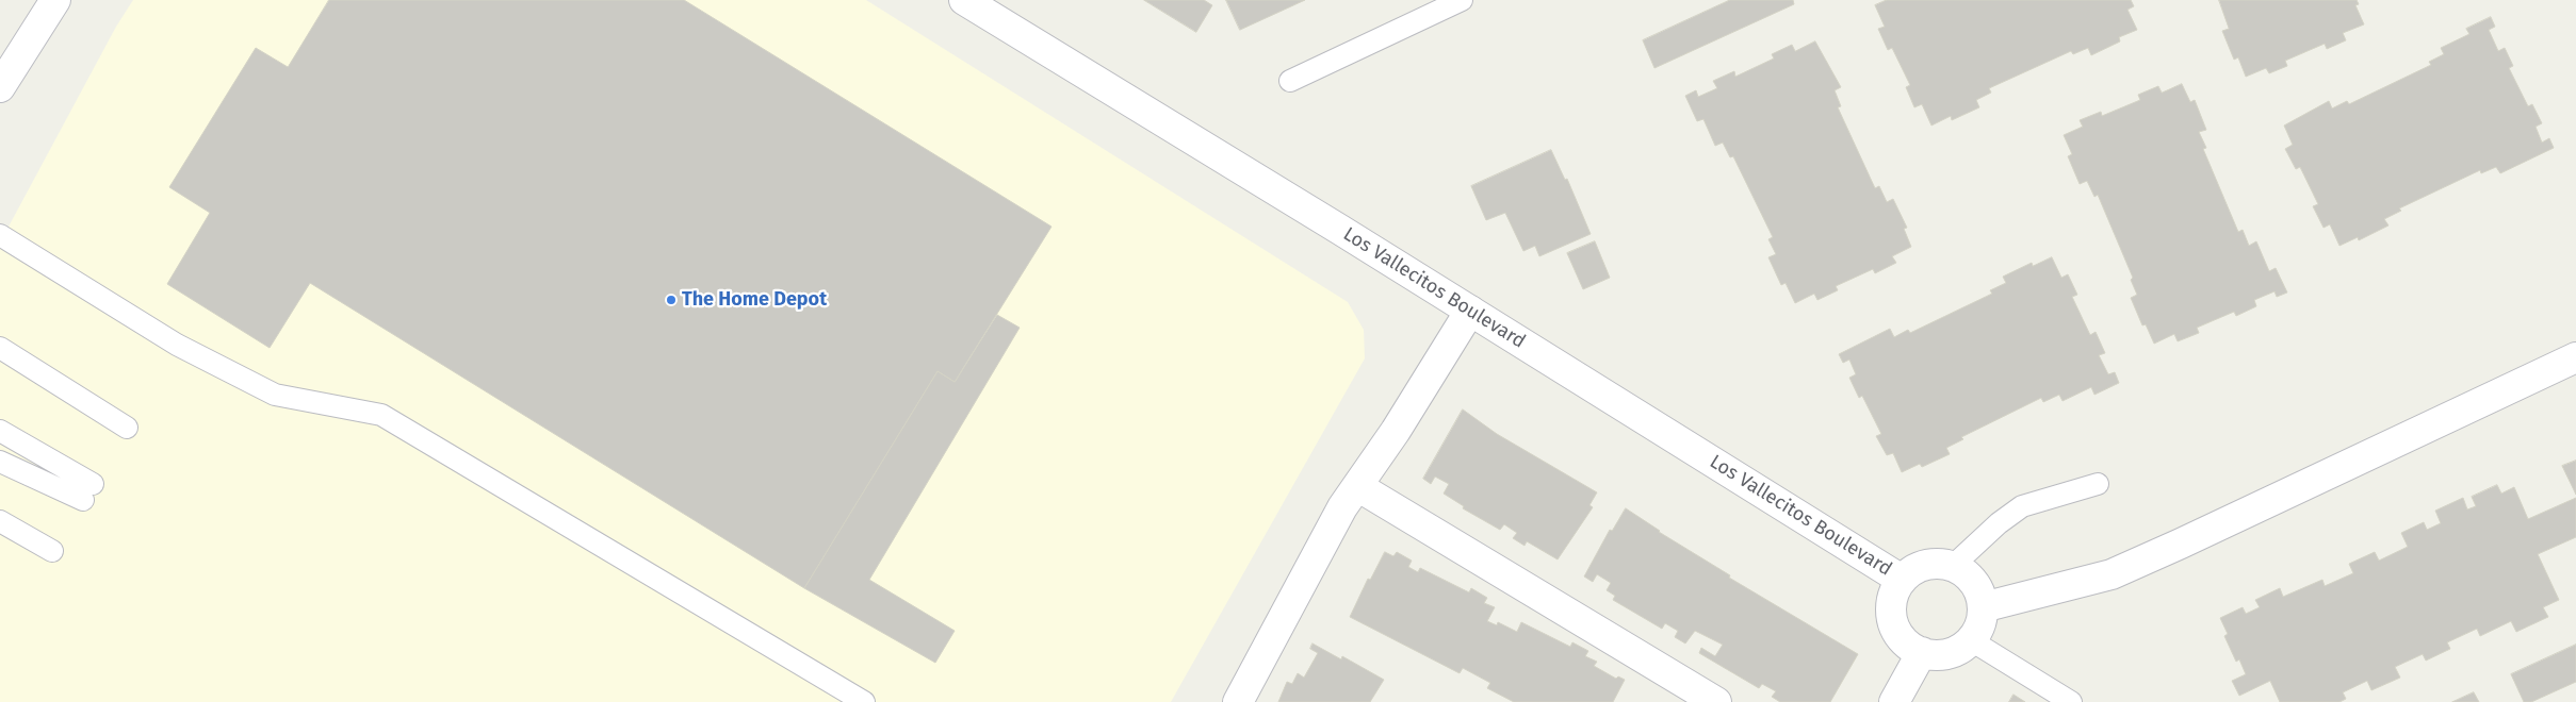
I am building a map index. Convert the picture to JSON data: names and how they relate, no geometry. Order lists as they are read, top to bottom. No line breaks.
{"streets":{"street":["Los Vallecitos Boulevard"]},"places":["The Home Depot"]}
